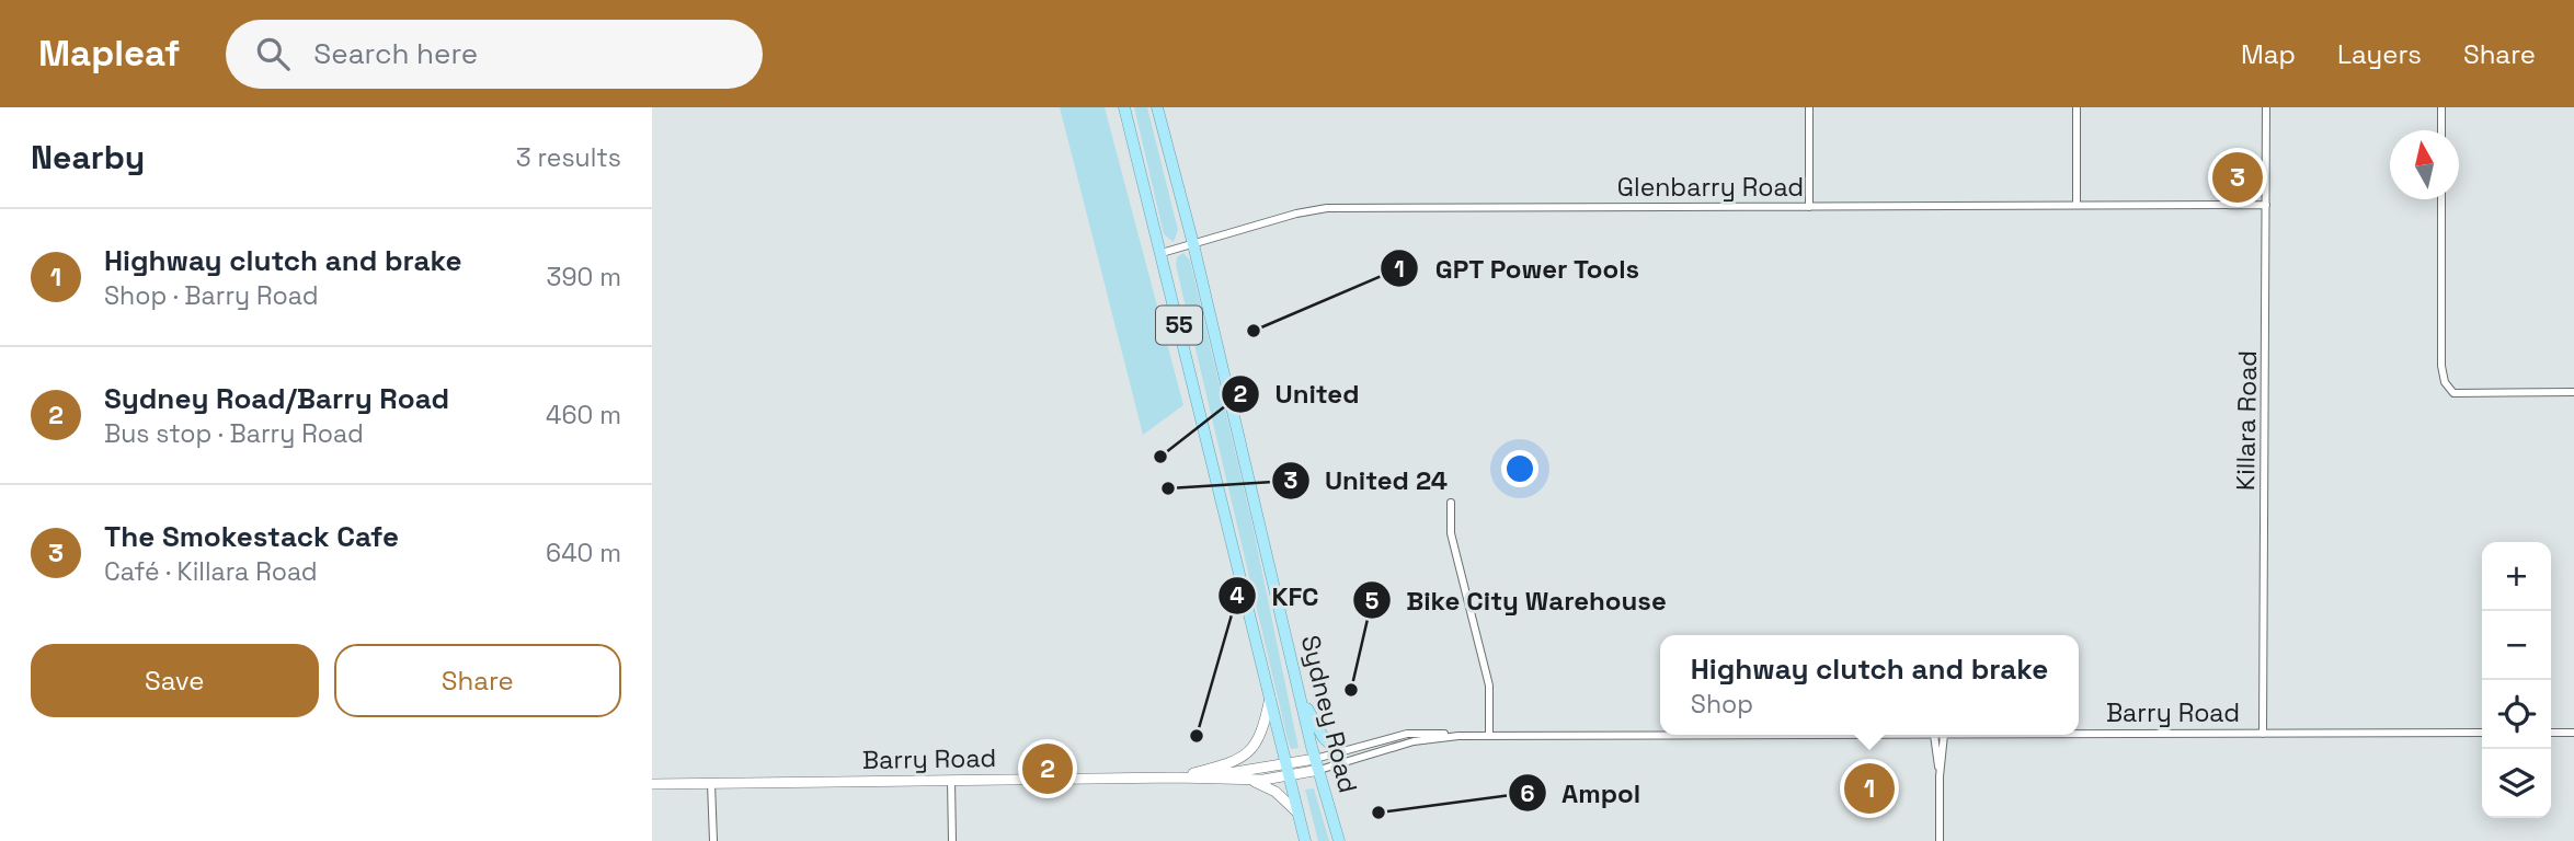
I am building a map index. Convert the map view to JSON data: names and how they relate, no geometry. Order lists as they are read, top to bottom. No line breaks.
{"streets":{"highway":["55","Sydney Road"],"main road":["Barry Road"],"street":["Glenbarry Road","Killara Road"]},"crossings":[["Glenbarry Road","55"],["Glenbarry Road","Killara Road"],["Glenbarry Road","Sydney Road"],["55","Barry Road"],["Killara Road","Barry Road"],["Barry Road","Sydney Road"]],"places":["GPT Power Tools","United","United 24","Bike City Warehouse","KFC","Ampol"],"north":"top","page":{"header":"Mapleaf","search":"Search here","nav":["Map","Layers","Share"],"heading":["Nearby","3 results"],"pins":["3","2","1"],"list":[{"mark":"1","name":"Highway clutch and brake","note":"Shop · Barry Road","value":"390 m"},{"mark":"2","name":"Sydney Road/Barry Road","note":"Bus stop · Barry Road","value":"460 m"},{"mark":"3","name":"The Smokestack Cafe","note":"Café · Killara Road","value":"640 m"}],"map_buttons":["+","−"],"buttons":["Save","Share"],"popup":["Highway clutch and brake","Shop"]}}
